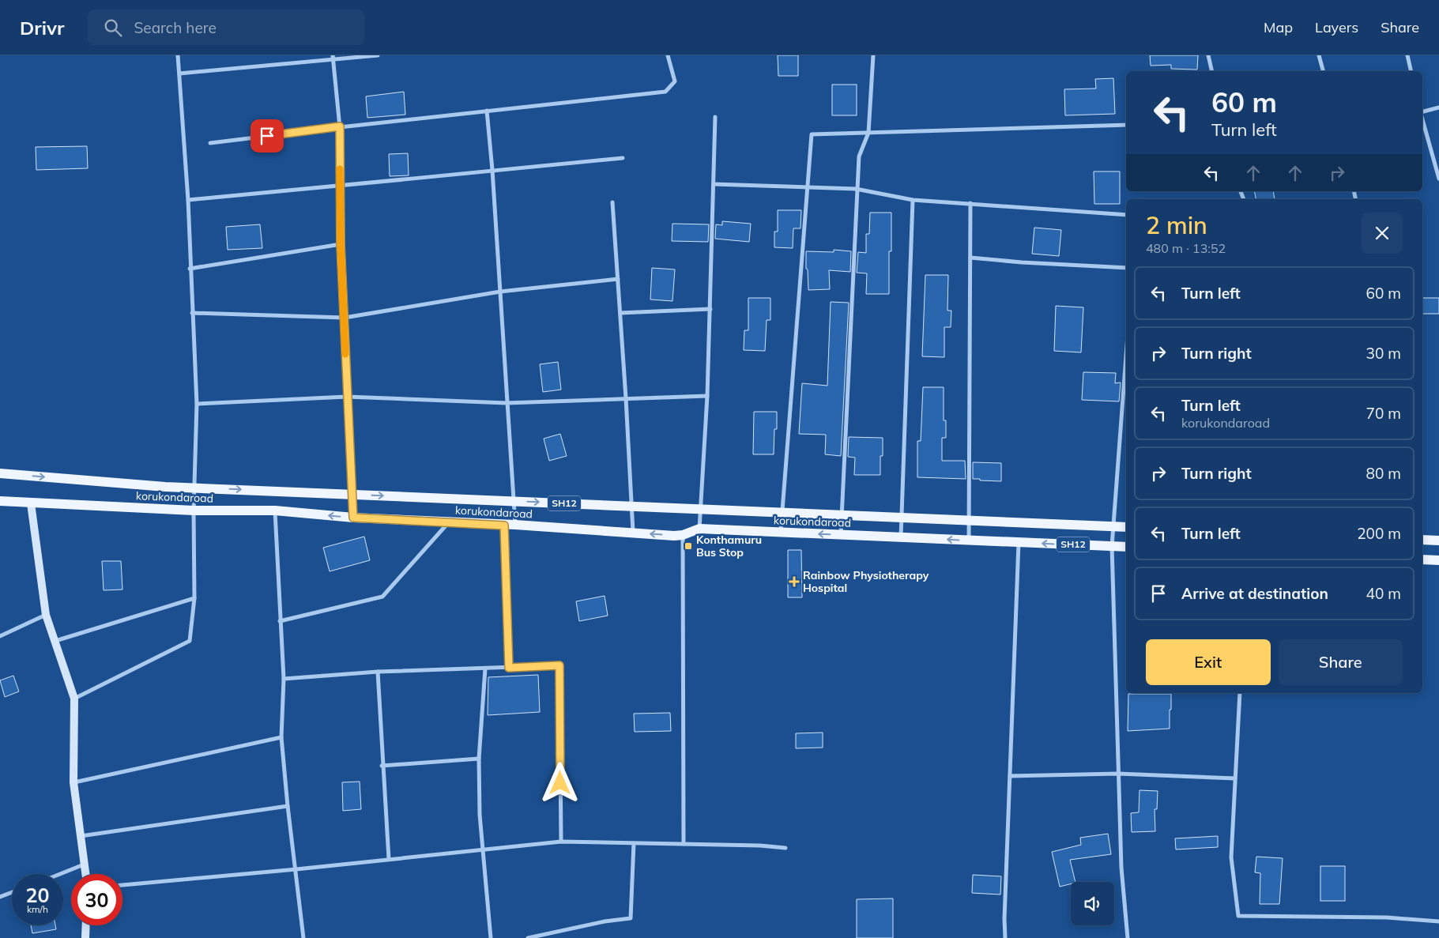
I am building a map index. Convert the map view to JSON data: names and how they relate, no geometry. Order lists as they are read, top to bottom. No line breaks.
{"streets":{"main road":["korukondaroad","SH12"]},"places":{"transit":["Konthamuru Bus Stop"],"health":["Rainbow Physiotherapy Hospital"]},"page":{"header":"Drivr","search":"Search here","nav":["Map","Layers","Share"],"turn":["60 m","Turn left"],"heading":["2 min","480 m · 13:52"],"list":[{"name":"Turn left","value":"60 m"},{"name":"Turn right","value":"30 m"},{"name":"Turn left","note":"korukondaroad","value":"70 m"},{"name":"Turn right","value":"80 m"},{"name":"Turn left","value":"200 m"},{"name":"Arrive at destination","value":"40 m"}],"buttons":["Exit","Share"],"speed":"20 km/h","limit":"30"}}
